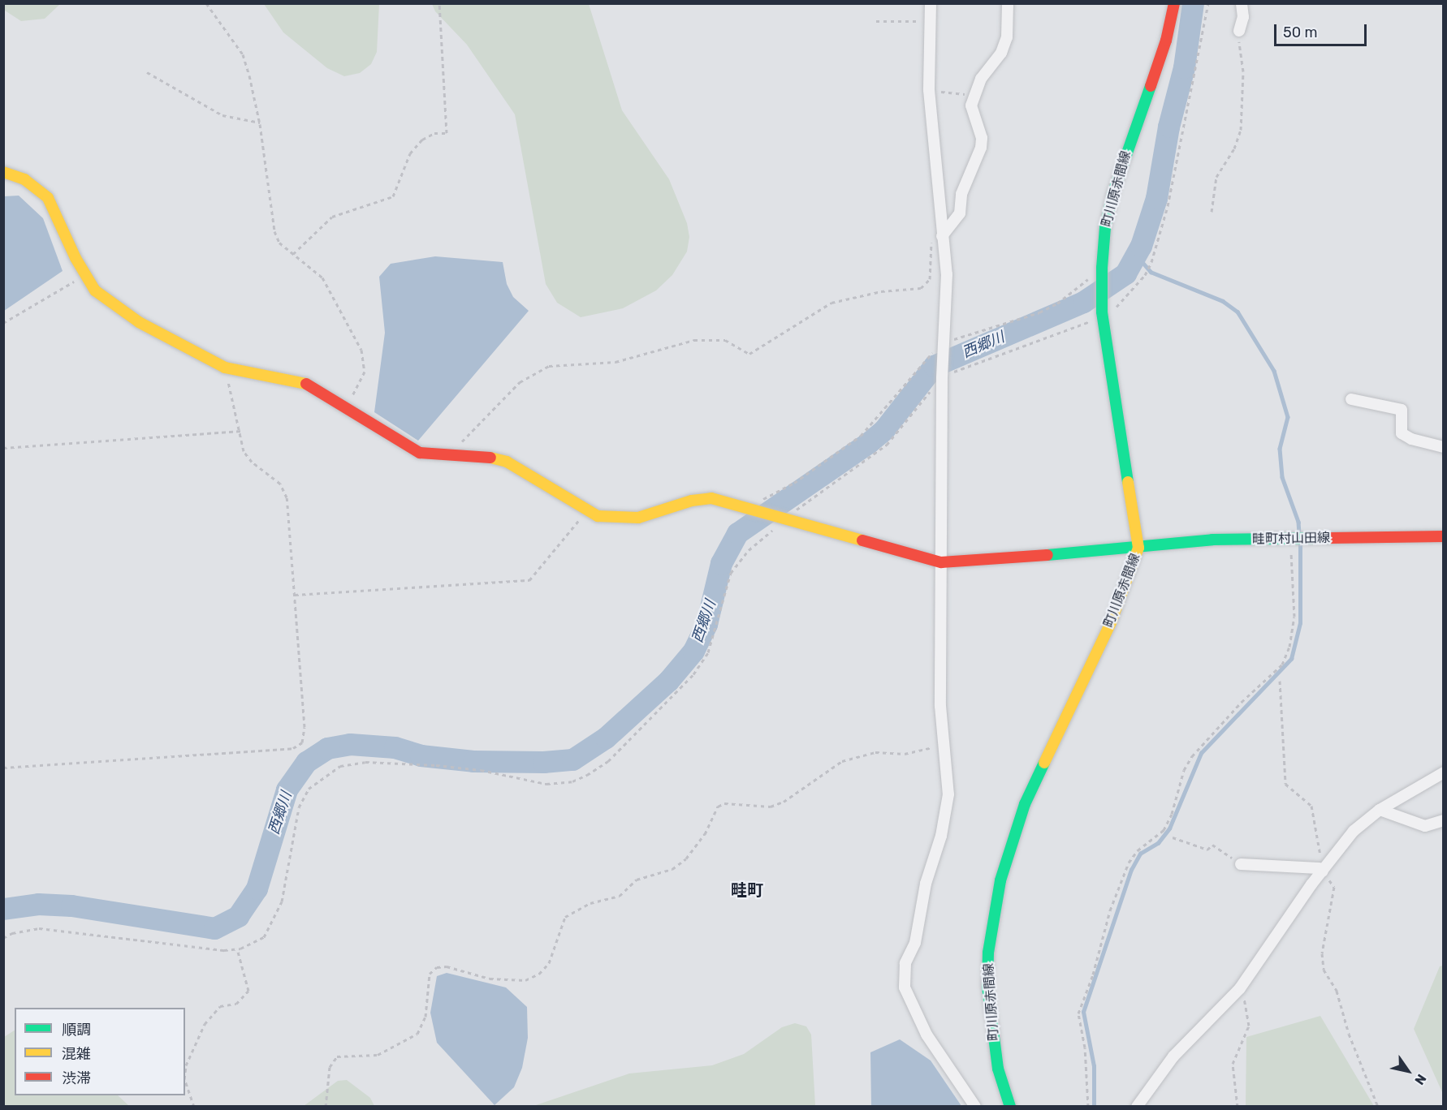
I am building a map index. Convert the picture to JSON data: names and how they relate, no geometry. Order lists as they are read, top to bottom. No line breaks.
{"streets":{"main road":["町川原赤間線","畦町村山田線"]},"crossings":[["町川原赤間線","畦町村山田線"]],"districts":["畦町"],"water":["西郷川"],"legend":["順調","混雑","渋滞"],"scale_bar":"50 m","north":"bottom right"}
